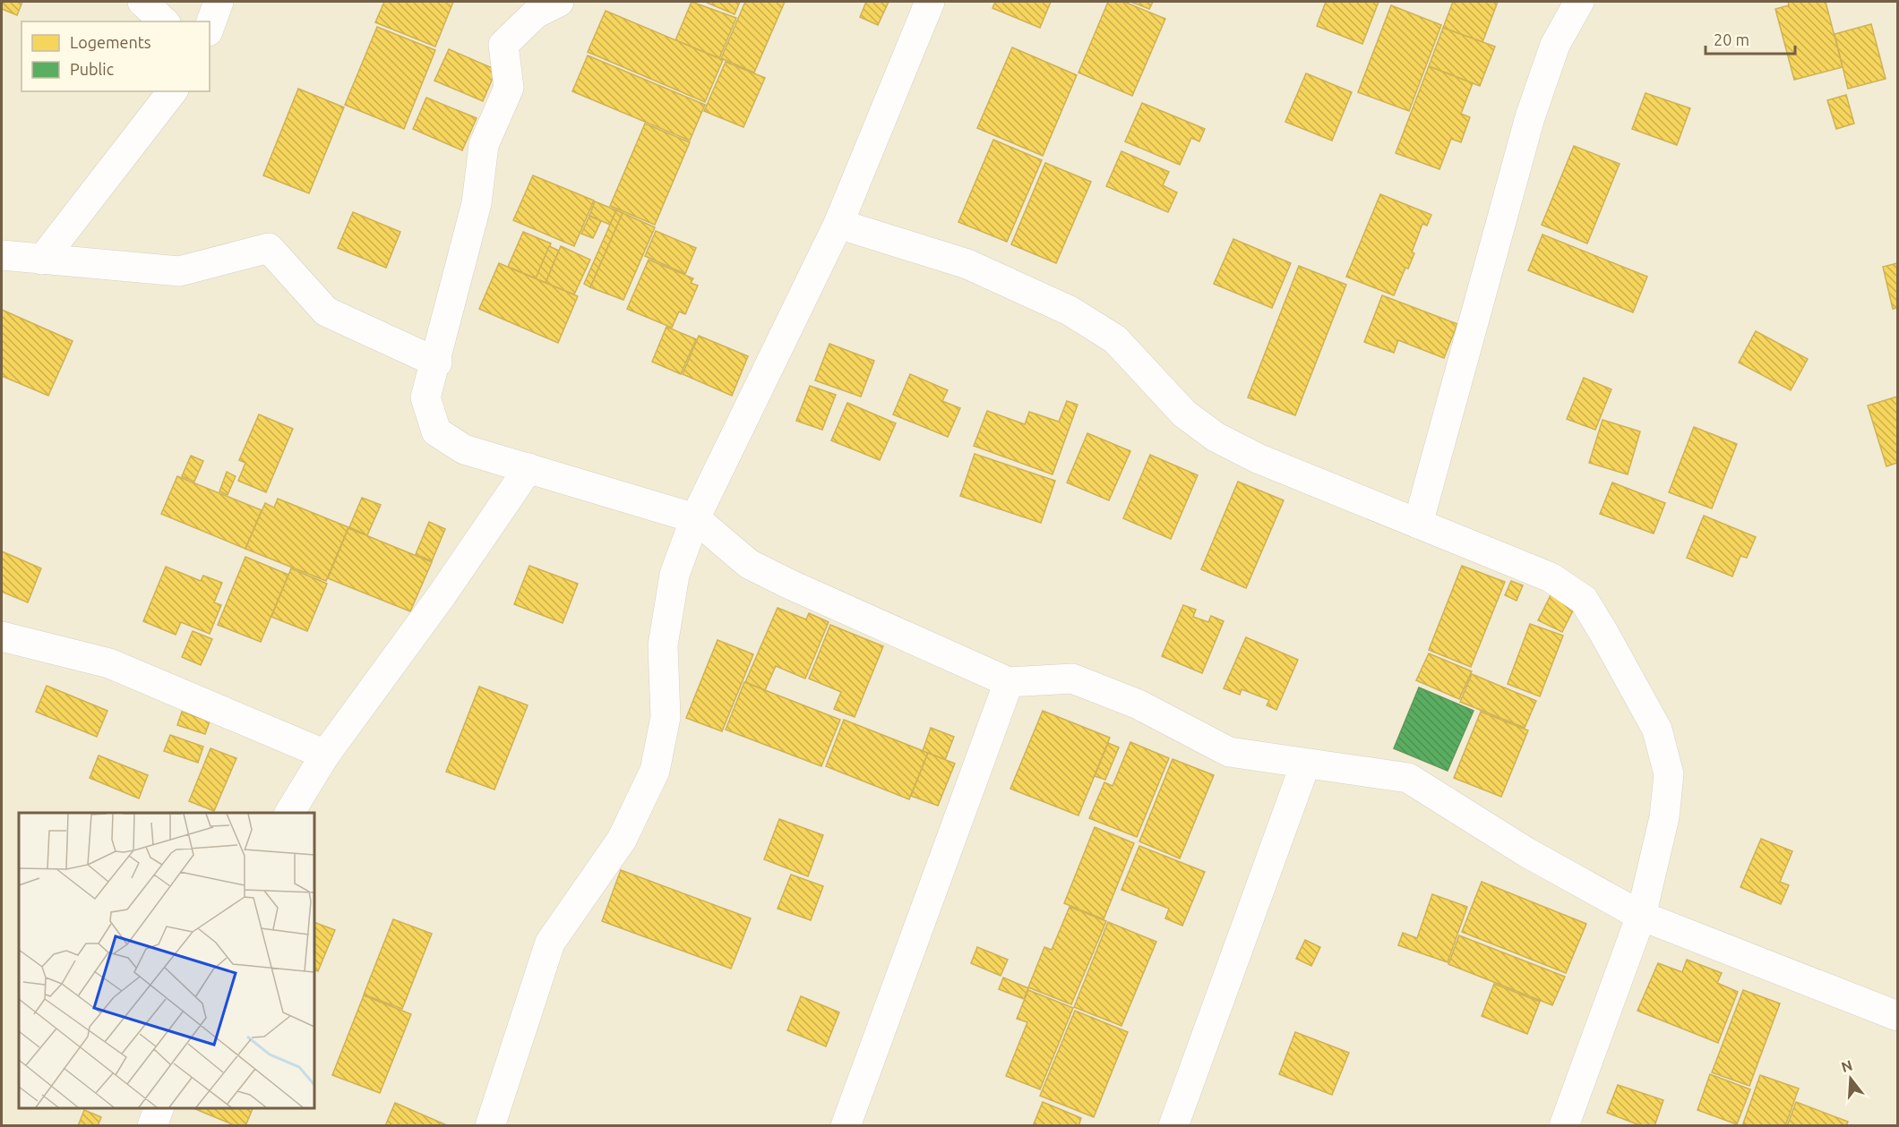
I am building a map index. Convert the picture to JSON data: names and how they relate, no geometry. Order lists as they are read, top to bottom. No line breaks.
{"legend":["Logements","Public"],"scale_bar":"20 m","north":"top"}
